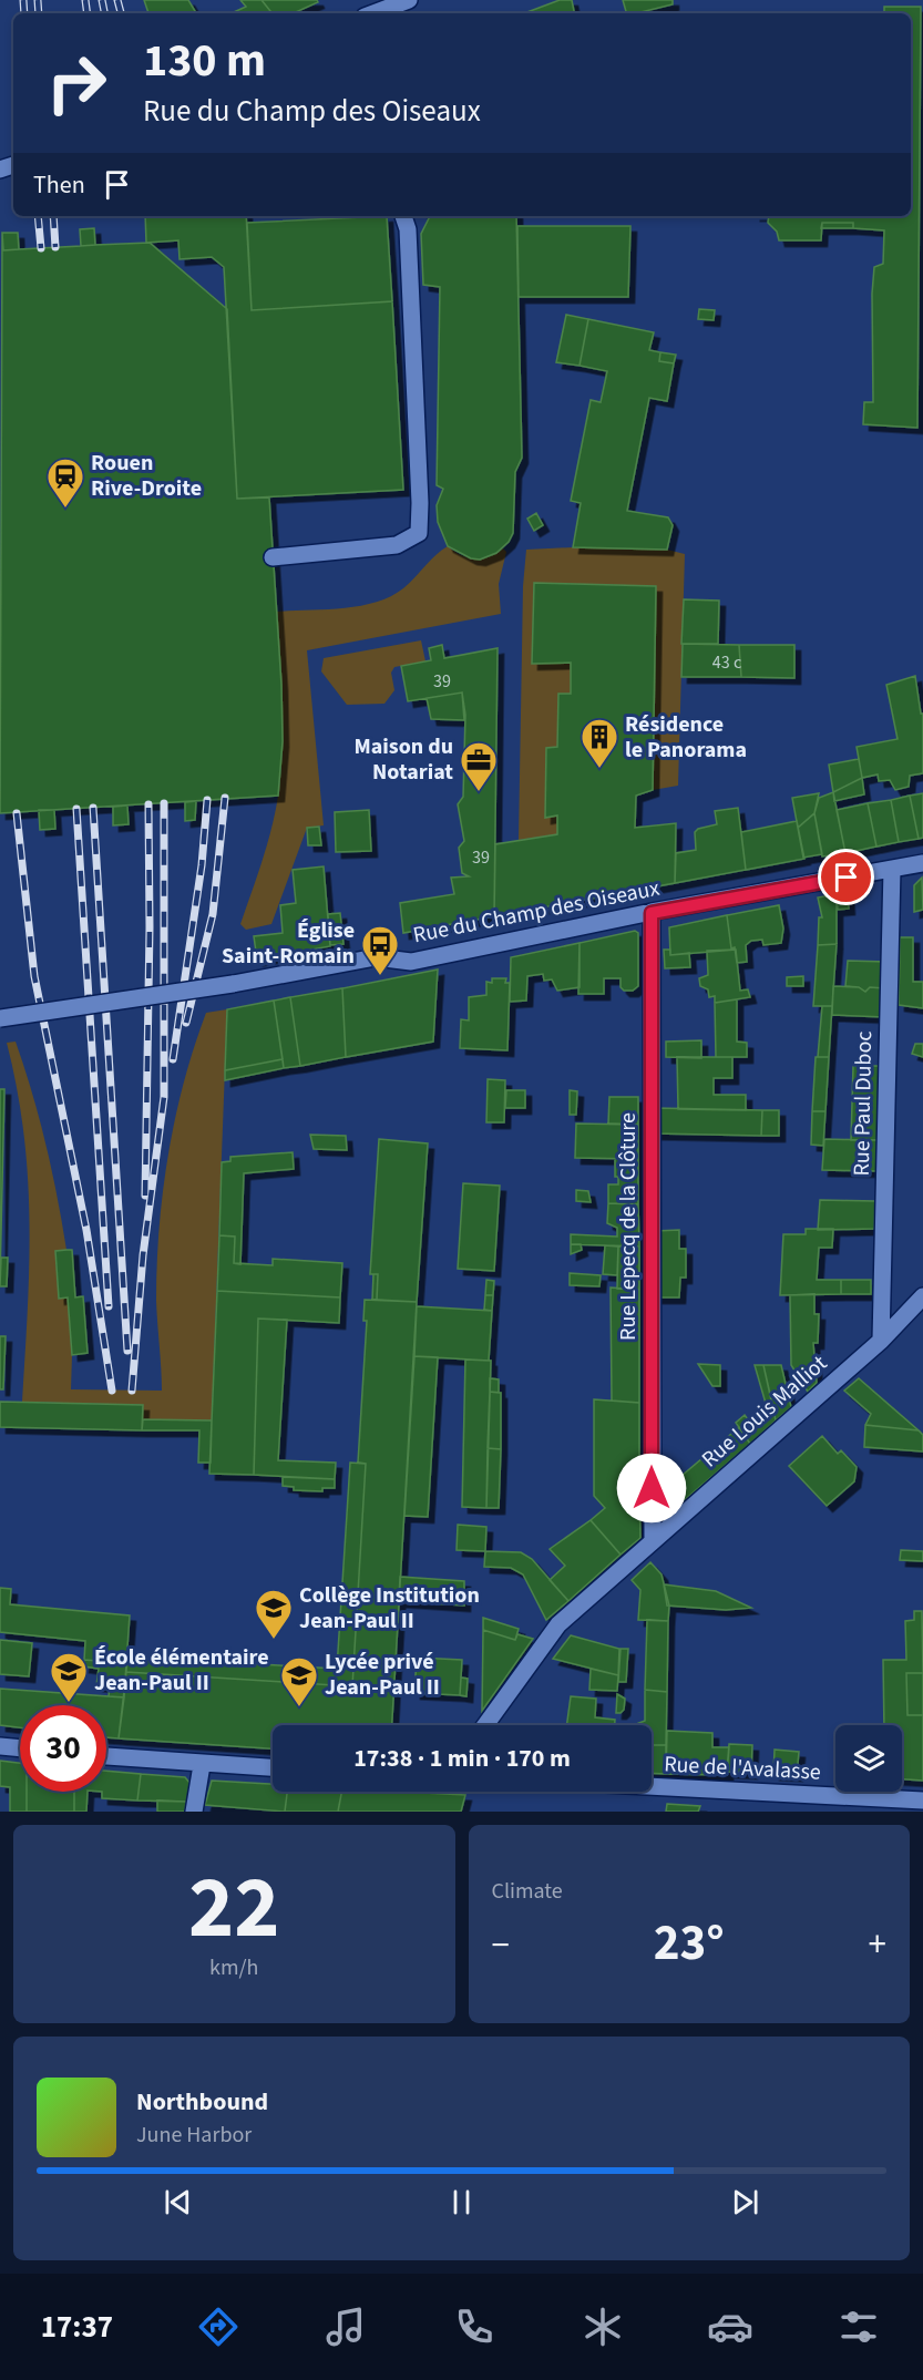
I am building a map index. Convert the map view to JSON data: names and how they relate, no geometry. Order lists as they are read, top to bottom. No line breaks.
{"streets":{"street":["Rue du Champ des Oiseaux","Rue Paul Duboc","Rue Lepecq de la Clôture","Rue Louis Malliot","Rue de l'Avalasse"]},"crossings":[["Rue du Champ des Oiseaux","Rue Paul Duboc"],["Rue du Champ des Oiseaux","Rue Lepecq de la Clôture"],["Rue Paul Duboc","Rue Louis Malliot"],["Rue Lepecq de la Clôture","Rue Louis Malliot"]],"places":{"station":["Rouen Rive-Droite"],"building":["Résidence le Panorama"],"office":["Maison du Notariat"],"bus stop":["Église Saint-Romain"],"school or university":["Collège Institution Jean-Paul II","École élémentaire Jean-Paul II","Lycée privé Jean-Paul II"]},"house_numbers":["43 c","39","39"],"page":{"turn":["130 m","Rue du Champ des Oiseaux"],"then":"Then","limit":"30","trip":"17:38 · 1 min · 170 m","tile":[["22","km/h"],"Climate"],"heat":["−","23°","+"],"song":["Northbound","June Harbor"],"tabs":"17:37"}}
